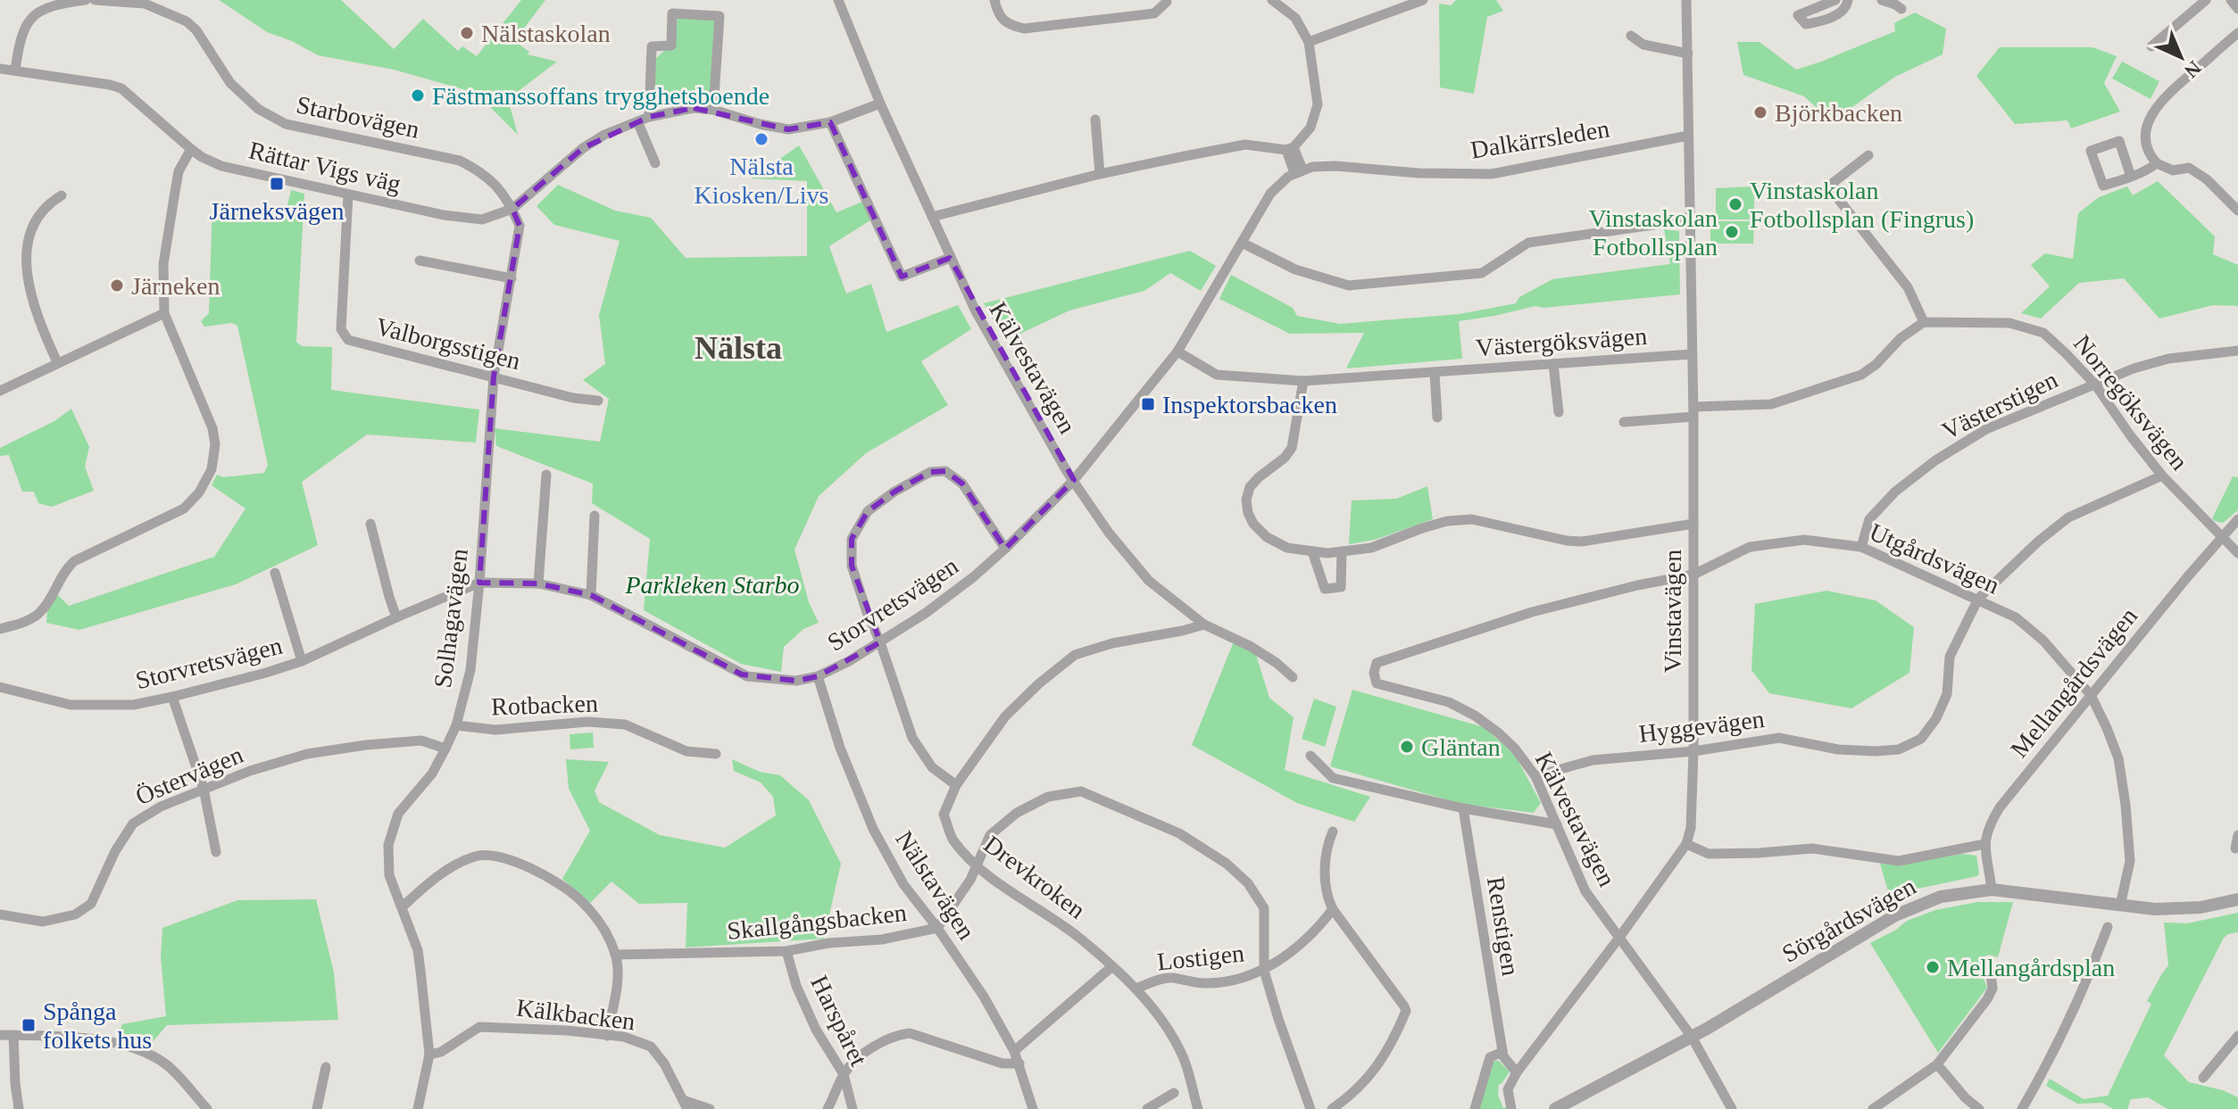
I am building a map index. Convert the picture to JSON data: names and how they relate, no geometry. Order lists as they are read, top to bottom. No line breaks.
{"streets":{"street":["Starbovägen","Dalkärrsleden","Rättar Vigs väg","Västergöksvägen","Valborgsstigen","Kälvestavägen","Norregöksvägen","Västerstigen","Utgårdsvägen","Storvretsvägen","Vinstavägen","Solhagavägen","Mellangårdsvägen","Rotbacken","Hyggevägen","Östervägen","Drevkroken","Nälstavägen","Sörgårdsvägen","Skallgångsbacken","Renstigen","Lostigen","Kälkbacken","Harspåret"]},"crossings":[["Starbovägen","Rättar Vigs väg"],["Starbovägen","Solhagavägen"],["Dalkärrsleden","Vinstavägen"],["Rättar Vigs väg","Valborgsstigen"],["Rättar Vigs väg","Kälvestavägen"],["Rättar Vigs väg","Solhagavägen"],["Västergöksvägen","Vinstavägen"],["Valborgsstigen","Solhagavägen"],["Kälvestavägen","Utgårdsvägen"],["Kälvestavägen","Storvretsvägen"],["Kälvestavägen","Vinstavägen"],["Kälvestavägen","Hyggevägen"],["Kälvestavägen","Drevkroken"],["Kälvestavägen","Sörgårdsvägen"],["Norregöksvägen","Västerstigen"],["Norregöksvägen","Mellangårdsvägen"],["Norregöksvägen","Hyggevägen"],["Västerstigen","Utgårdsvägen"],["Utgårdsvägen","Vinstavägen"],["Utgårdsvägen","Mellangårdsvägen"],["Utgårdsvägen","Hyggevägen"],["Utgårdsvägen","Sörgårdsvägen"],["Storvretsvägen","Solhagavägen"],["Storvretsvägen","Nälstavägen"],["Vinstavägen","Hyggevägen"],["Vinstavägen","Renstigen"],["Solhagavägen","Rotbacken"],["Solhagavägen","Östervägen"],["Solhagavägen","Kälkbacken"],["Drevkroken","Skallgångsbacken"],["Drevkroken","Lostigen"],["Nälstavägen","Skallgångsbacken"],["Skallgångsbacken","Lostigen"],["Skallgångsbacken","Harspåret"]],"districts":["Nälsta"],"parks":["Parkleken Starbo"],"places":{"other":["Nälstaskolan","Fästmanssoffans trygghetsboende","Björkbacken","Nälsta Kiosken/Livs","Vinstaskolan Fotbollsplan (Fingrus)","Vinstaskolan Fotbollsplan","Järneken","Gläntan","Mellangårdsplan"],"transit":["Järneksvägen","Inspektorsbacken","Spånga folkets hus"]},"north":"bottom right"}
